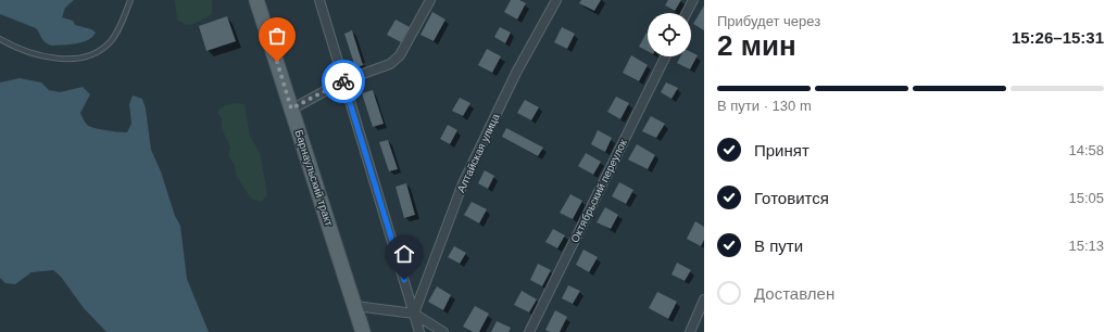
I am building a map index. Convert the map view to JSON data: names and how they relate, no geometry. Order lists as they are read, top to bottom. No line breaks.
{"streets":{"main road":["Барнаульский тракт"],"street":["Алтайская улица","Октябрьский переулок"]},"page":{"heading":["2 мин","Прибудет через","15:26–15:31"],"bar":"В пути · 130 m","list":[["Принят","14:58"],["Готовится","15:05"],["В пути","15:13"],"Доставлен"]}}
